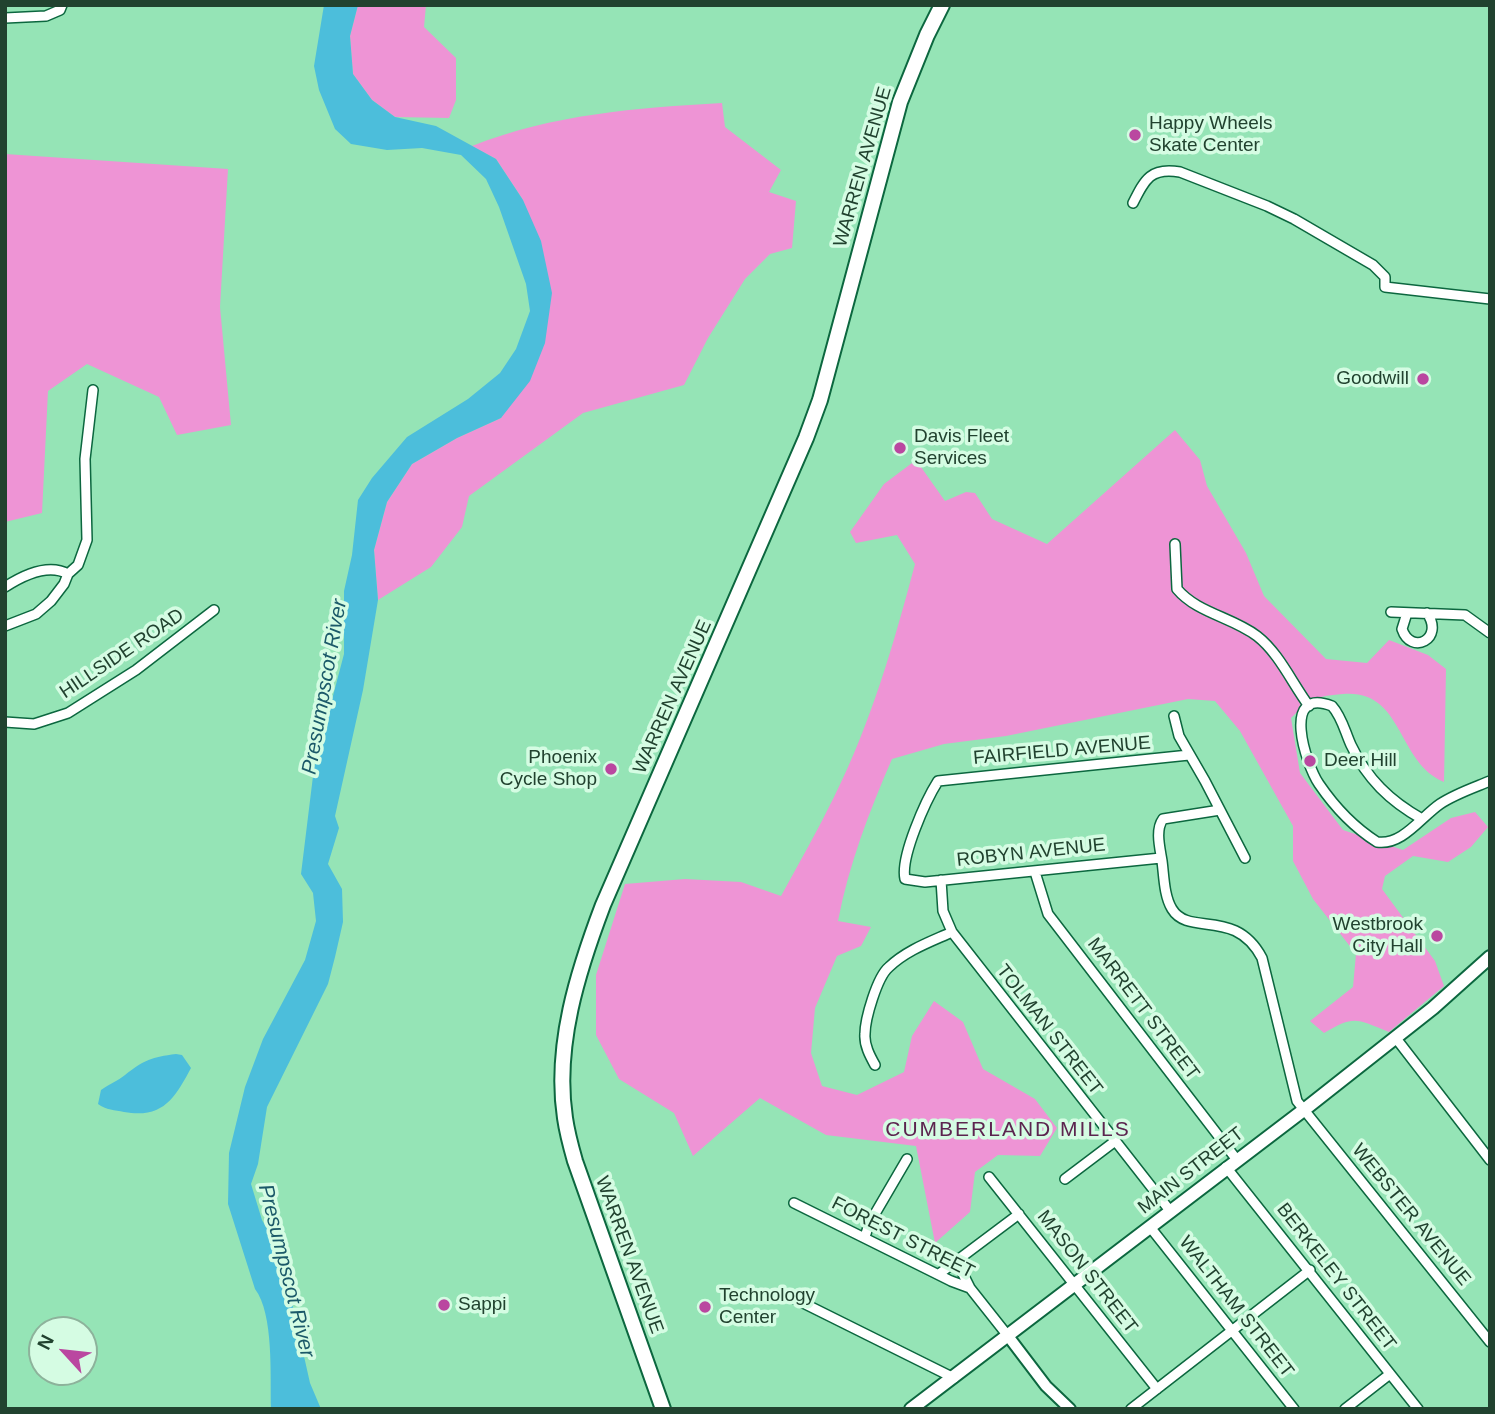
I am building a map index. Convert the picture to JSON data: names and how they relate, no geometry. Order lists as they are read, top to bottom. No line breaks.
{"streets":{"main road":["WARREN AVENUE","MAIN STREET"],"street":["HILLSIDE ROAD","FAIRFIELD AVENUE","ROBYN AVENUE","MARRETT STREET","TOLMAN STREET","WEBSTER AVENUE","FOREST STREET","MASON STREET","BERKELEY STREET","WALTHAM STREET"]},"crossings":[["FAIRFIELD AVENUE","ROBYN AVENUE"],["ROBYN AVENUE","MARRETT STREET"],["ROBYN AVENUE","WEBSTER AVENUE"],["MARRETT STREET","MAIN STREET"],["MARRETT STREET","BERKELEY STREET"],["TOLMAN STREET","MAIN STREET"],["MAIN STREET","WEBSTER AVENUE"],["MAIN STREET","FOREST STREET"],["MAIN STREET","MASON STREET"],["MAIN STREET","BERKELEY STREET"],["MAIN STREET","WALTHAM STREET"]],"districts":["CUMBERLAND MILLS"],"water":["Presumpscot River"],"places":["Happy Wheels Skate Center","Goodwill","Davis Fleet Services","Deer Hill","Phoenix Cycle Shop","Westbrook City Hall","Sappi","Technology Center"],"north":"top left"}
